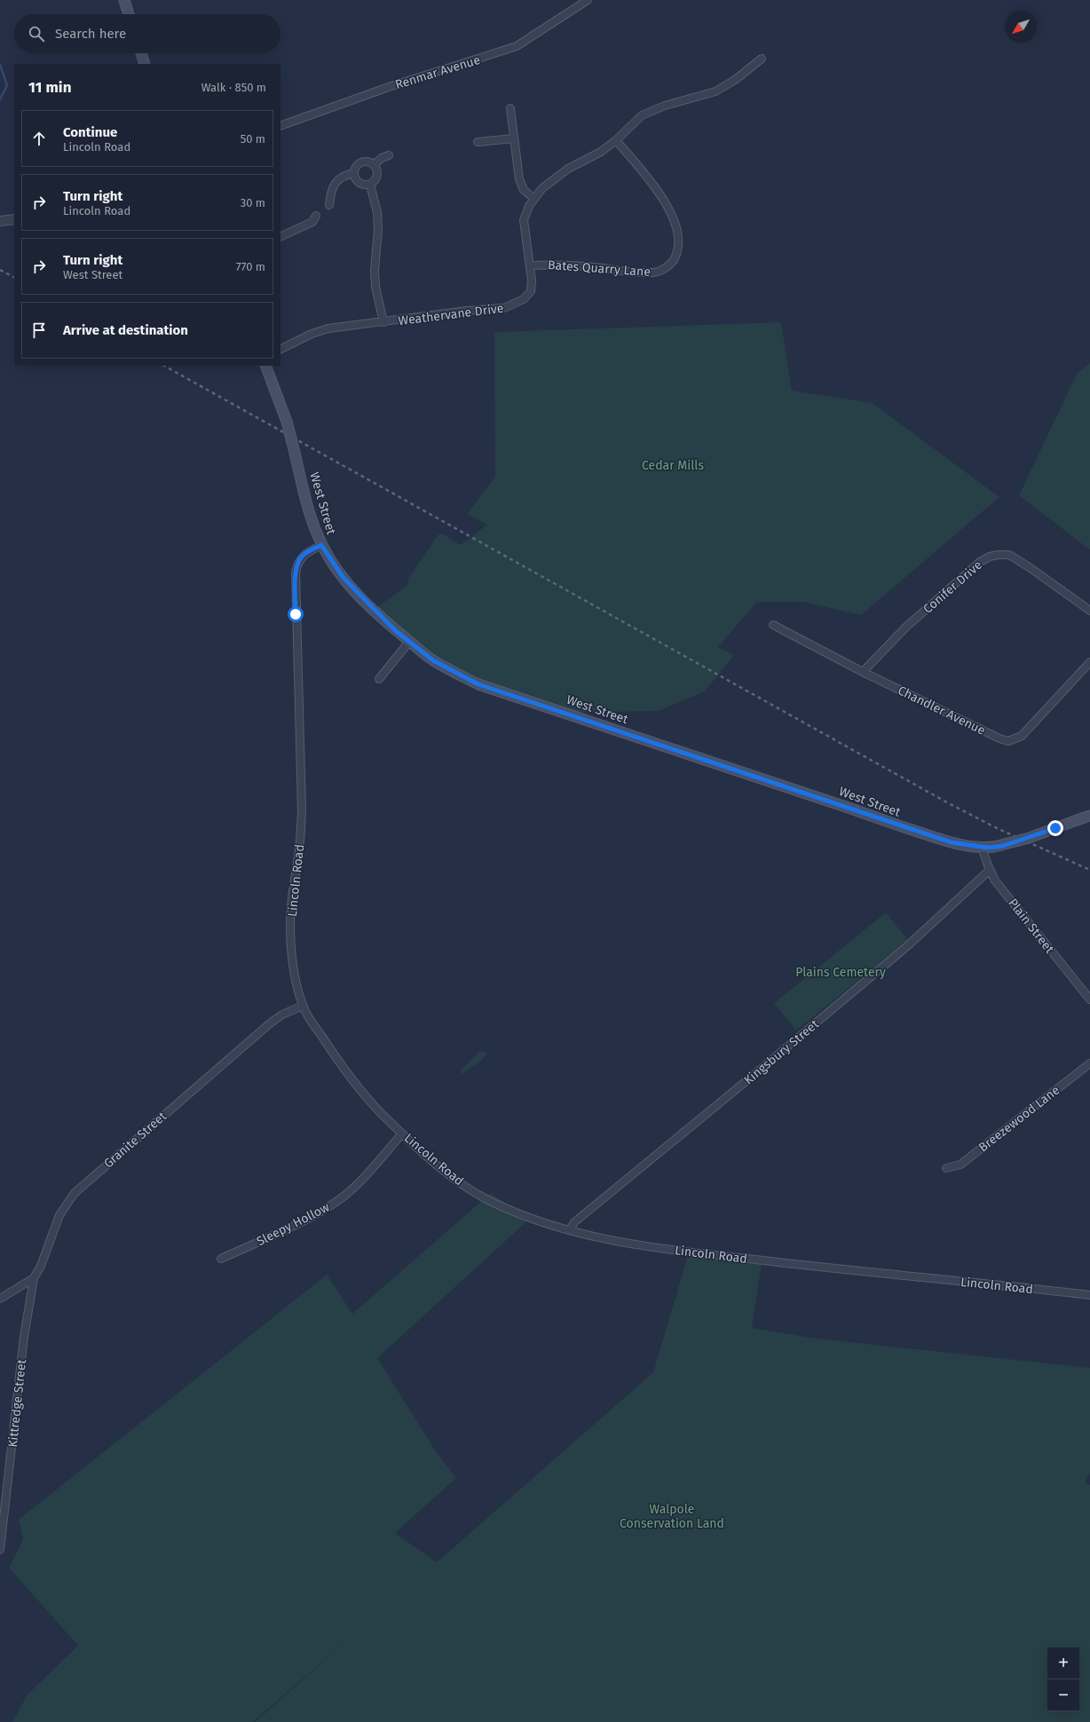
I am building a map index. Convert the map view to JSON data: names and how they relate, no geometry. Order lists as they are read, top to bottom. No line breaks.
{"streets":{"main road":["West Street"],"street":["Renmar Avenue","Bates Quarry Lane","Weathervane Drive","Conifer Drive","Chandler Avenue","Lincoln Road","Plain Street","Kingsbury Street","Breezewood Lane","Granite Street","Sleepy Hollow","Kittredge Street"]},"crossings":[["Bates Quarry Lane","Weathervane Drive"],["West Street","Lincoln Road"],["West Street","Plain Street"],["Conifer Drive","Chandler Avenue"],["Lincoln Road","Kingsbury Street"],["Lincoln Road","Granite Street"],["Lincoln Road","Sleepy Hollow"],["Plain Street","Kingsbury Street"],["Granite Street","Kittredge Street"]],"parks":["Cedar Mills","Plains Cemetery","Walpole Conservation Land"],"north":"bottom left","page":{"search":"Search here","heading":["11 min","Walk · 850 m"],"list":[["Continue","Lincoln Road","50 m"],["Turn right","Lincoln Road","30 m"],["Turn right","West Street","770 m"],"Arrive at destination"],"map_buttons":["+","−"]}}
